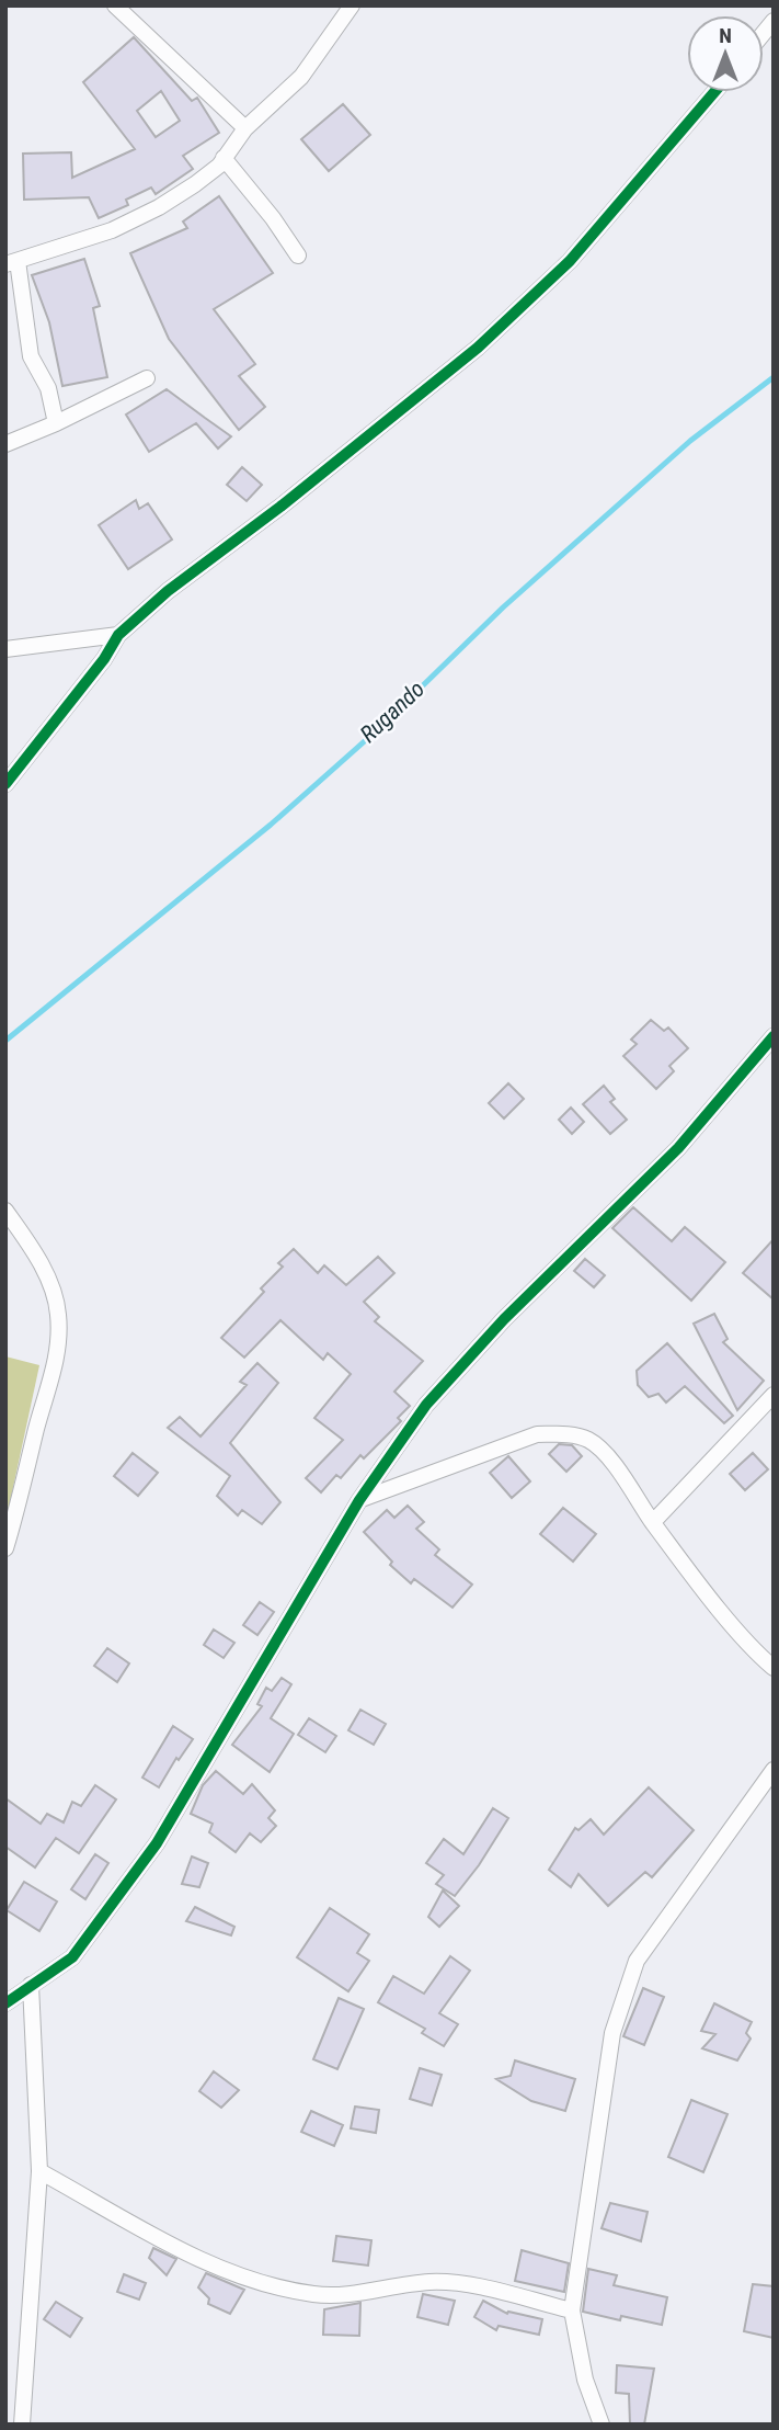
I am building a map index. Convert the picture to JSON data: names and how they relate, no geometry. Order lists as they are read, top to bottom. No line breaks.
{"water":["Rugando"],"north":"top"}
